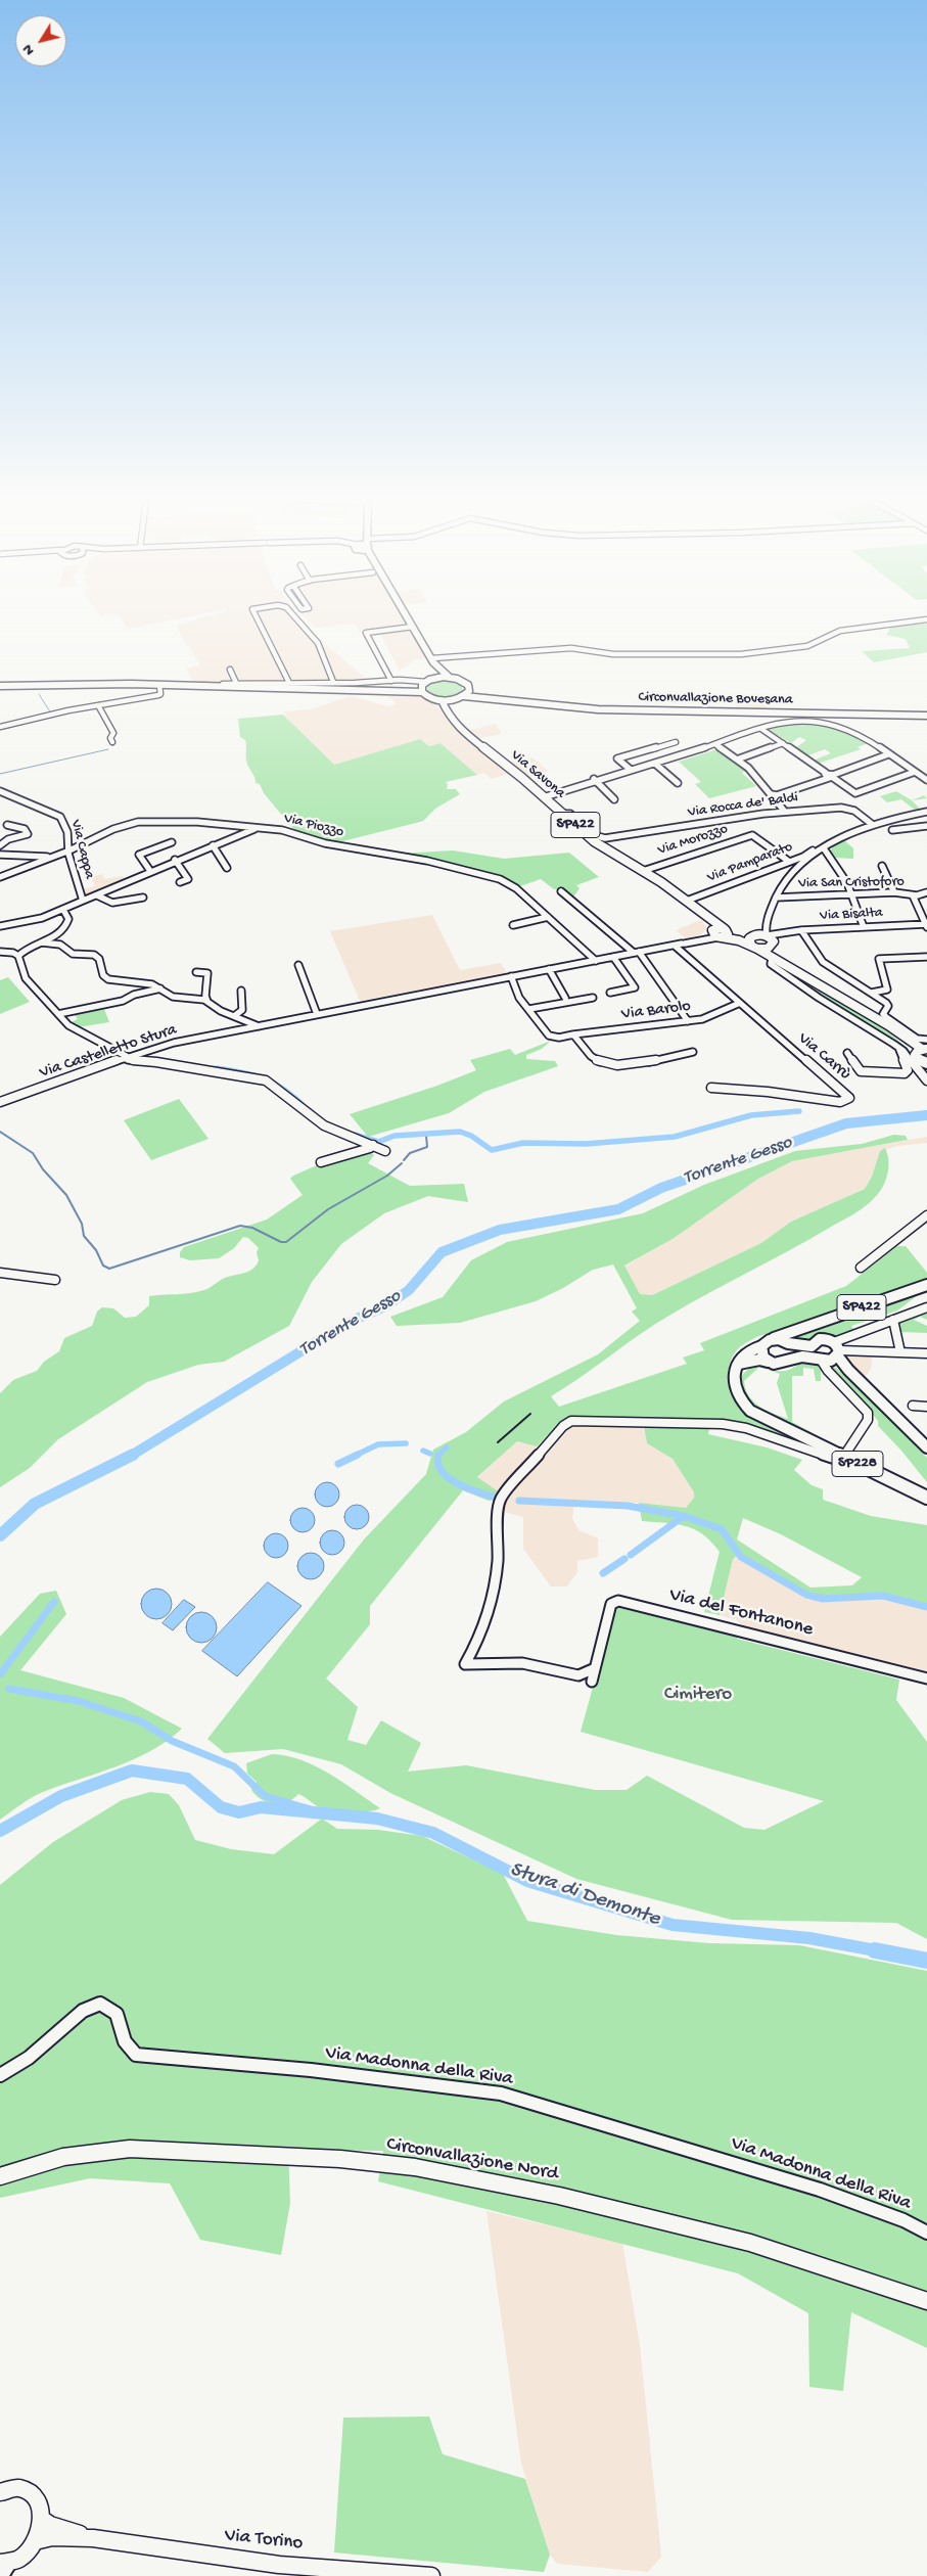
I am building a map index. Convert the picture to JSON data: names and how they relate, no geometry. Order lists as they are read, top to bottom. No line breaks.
{"streets":{"main road":["Circonvallazione Bovesana","Via Savona","SP422","SP228","Circonvallazione Nord","Via Torino"],"street":["Via Rocca de' Baldi","Via Piozzo","Via Morozzo","Via Cappa","Via Pamparato","Via San Cristoforo","Via Bisalta","Via Barolo","Via Castelletto Stura","Via Carrù","Via del Fontanone","Via Madonna della Riva"]},"crossings":[["Via Savona","Via Rocca de' Baldi"],["Via Savona","Via Morozzo"],["Via Savona","Via Pamparato"],["Via Savona","Via Castelletto Stura"],["Via Piozzo","Via Cappa"],["Via Piozzo","Via Castelletto Stura"],["Via Morozzo","Via Pamparato"],["Via Barolo","Via Castelletto Stura"],["Via Barolo","Via Carrù"],["Via Castelletto Stura","Via Carrù"]],"water":["Torrente Gesso","Stura di Demonte"],"parks":["Cimitero"],"north":"bottom left"}
